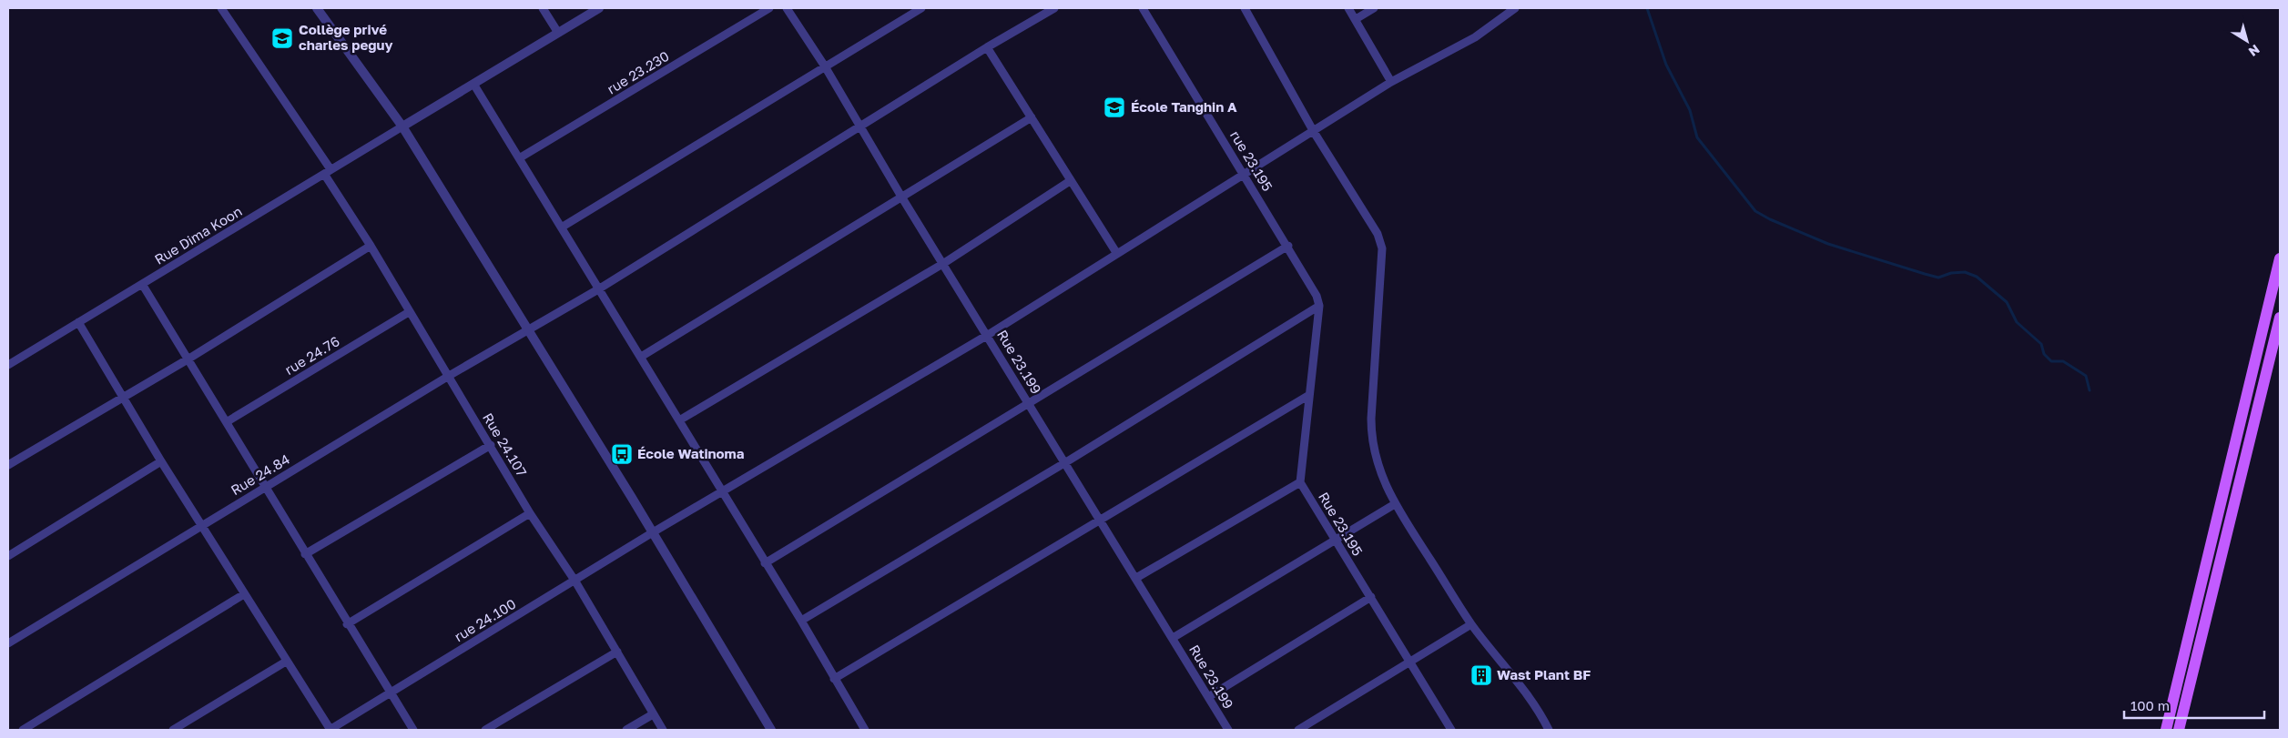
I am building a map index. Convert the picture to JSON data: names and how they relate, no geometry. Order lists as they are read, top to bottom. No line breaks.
{"streets":{"street":["rue 23.230","rue 23.195","Rue Dima Koon","rue 24.76","Rue 23.199","Rue 24.107","Rue 24.84","Rue 23.195","rue 24.100"]},"crossings":[["rue 23.195","rue 24.100"],["Rue Dima Koon","Rue 24.107"],["rue 24.76","Rue 24.107"],["Rue 23.199","Rue 24.84"],["Rue 23.199","rue 24.100"],["Rue 24.107","Rue 24.84"],["Rue 24.107","rue 24.100"]],"places":{"school or university":["Collège privé charles peguy","École Tanghin A"],"bus stop":["École Watinoma"],"building":["Wast Plant BF"]},"scale_bar":"100 m","north":"bottom right"}
